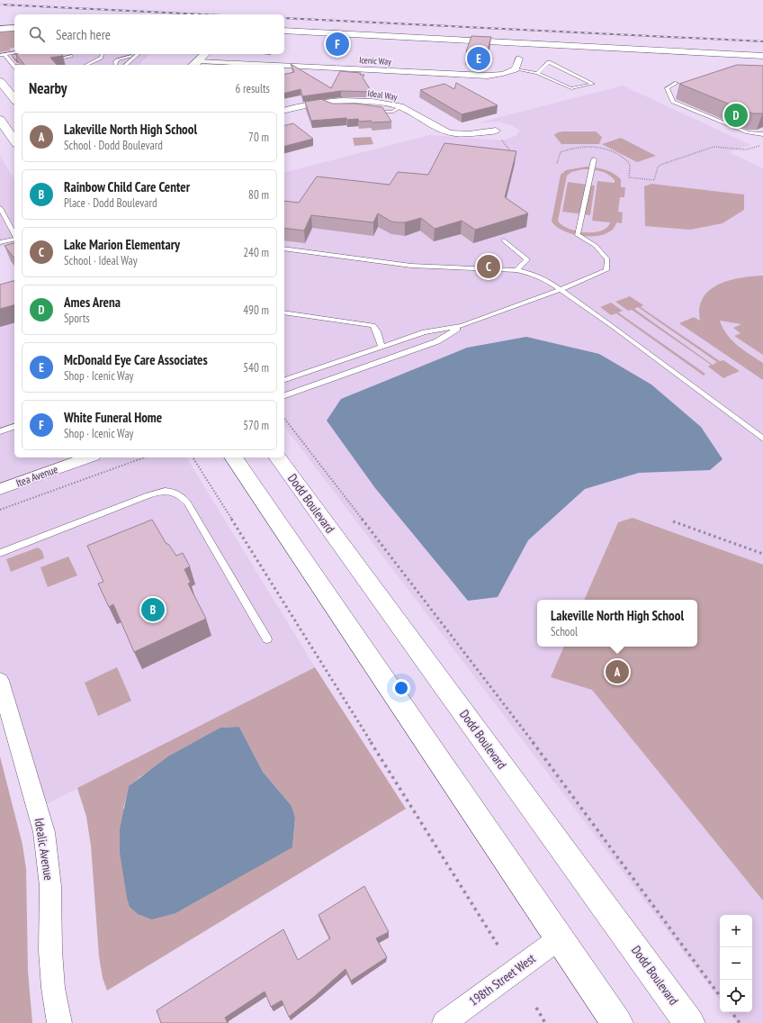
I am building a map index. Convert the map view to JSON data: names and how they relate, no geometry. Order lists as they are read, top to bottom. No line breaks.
{"streets":{"main road":["Dodd Boulevard"],"street":["Icenic Way","Ideal Way","Itea Avenue","Idealic Avenue","198th Street West"]},"page":{"search":"Search here","pins":["F","E","D","C","B","A"],"heading":["Nearby","6 results"],"list":[{"mark":"A","name":"Lakeville North High School","note":"School · Dodd Boulevard","value":"70 m"},{"mark":"B","name":"Rainbow Child Care Center","note":"Place · Dodd Boulevard","value":"80 m"},{"mark":"C","name":"Lake Marion Elementary","note":"School · Ideal Way","value":"240 m"},{"mark":"D","name":"Ames Arena","note":"Sports","value":"490 m"},{"mark":"E","name":"McDonald Eye Care Associates","note":"Shop · Icenic Way","value":"540 m"},{"mark":"F","name":"White Funeral Home","note":"Shop · Icenic Way","value":"570 m"}],"popup":["Lakeville North High School","School"],"map_buttons":["+","−"]}}
